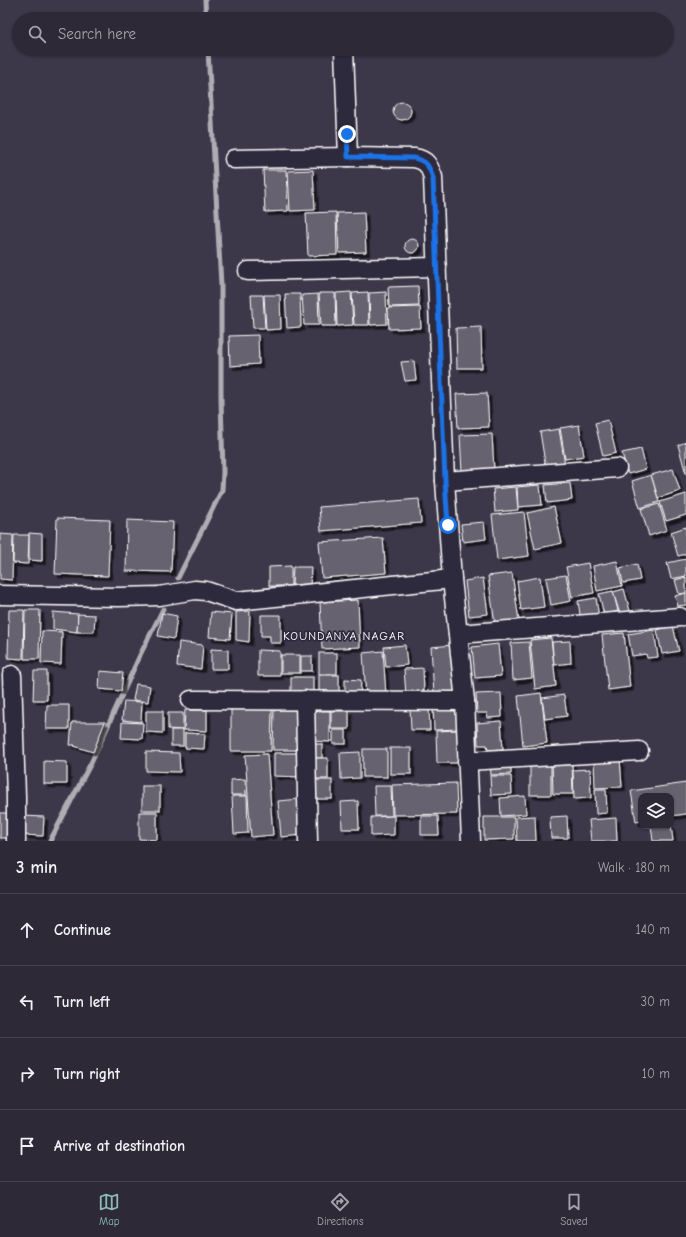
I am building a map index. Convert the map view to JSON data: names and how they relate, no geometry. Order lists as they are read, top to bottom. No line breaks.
{"districts":["KOUNDANYA NAGAR"],"page":{"search":"Search here","heading":["3 min","Walk · 180 m"],"list":[["Continue","140 m"],["Turn left","30 m"],["Turn right","10 m"],"Arrive at destination"],"nav":["Map","Directions","Saved"]}}
